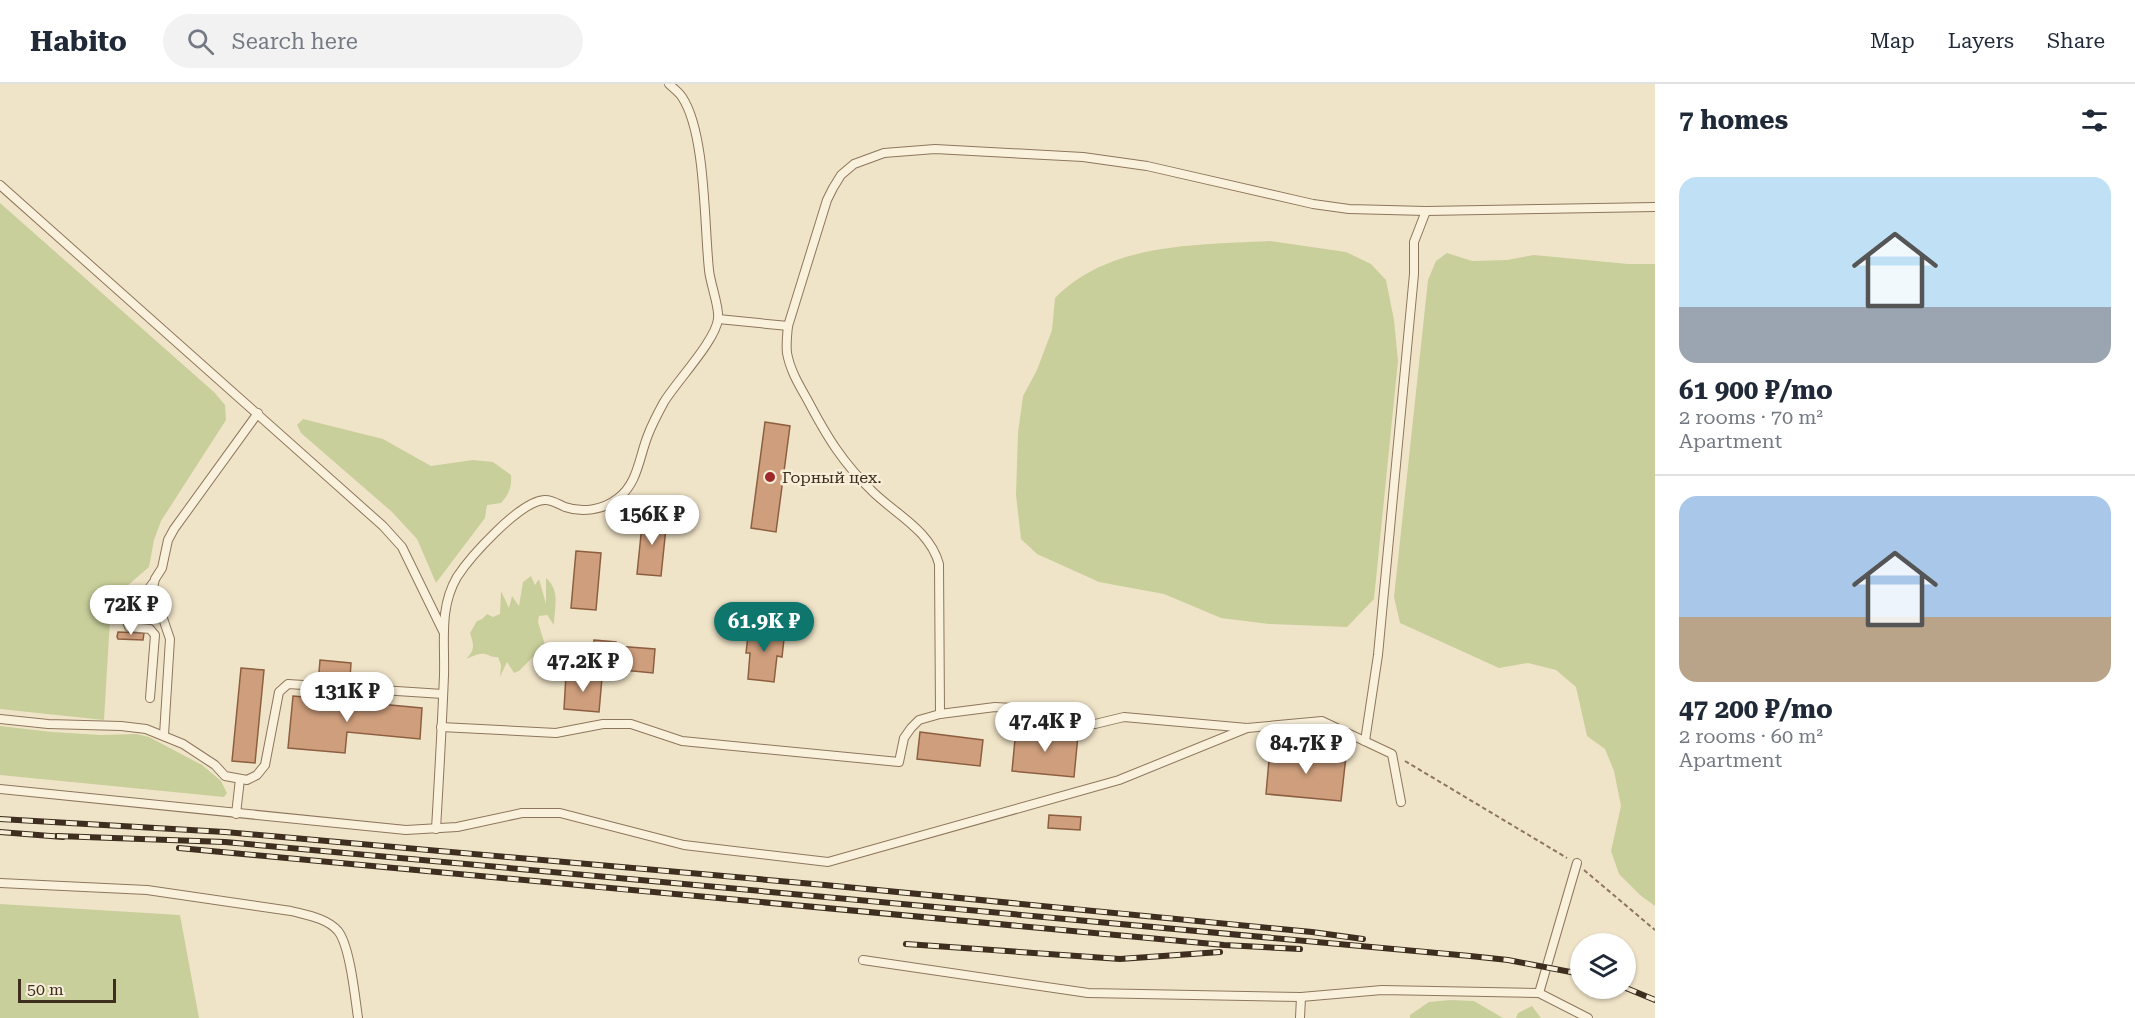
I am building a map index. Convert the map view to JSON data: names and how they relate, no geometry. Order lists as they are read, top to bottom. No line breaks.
{"places":["Горный цех."],"scale_bar":"50 m","page":{"header":"Habito","search":"Search here","nav":["Map","Layers","Share"],"heading":"7 homes","list":[{"name":"61 900 ₽/mo","note":"2 rooms · 70 m² · Apartment"},{"name":"47 200 ₽/mo","note":"2 rooms · 60 m² · Apartment"}],"price":["156K ₽","72K ₽","61.9K ₽","47.2K ₽","131K ₽","47.4K ₽","84.7K ₽"],"scale":"50 m"}}
